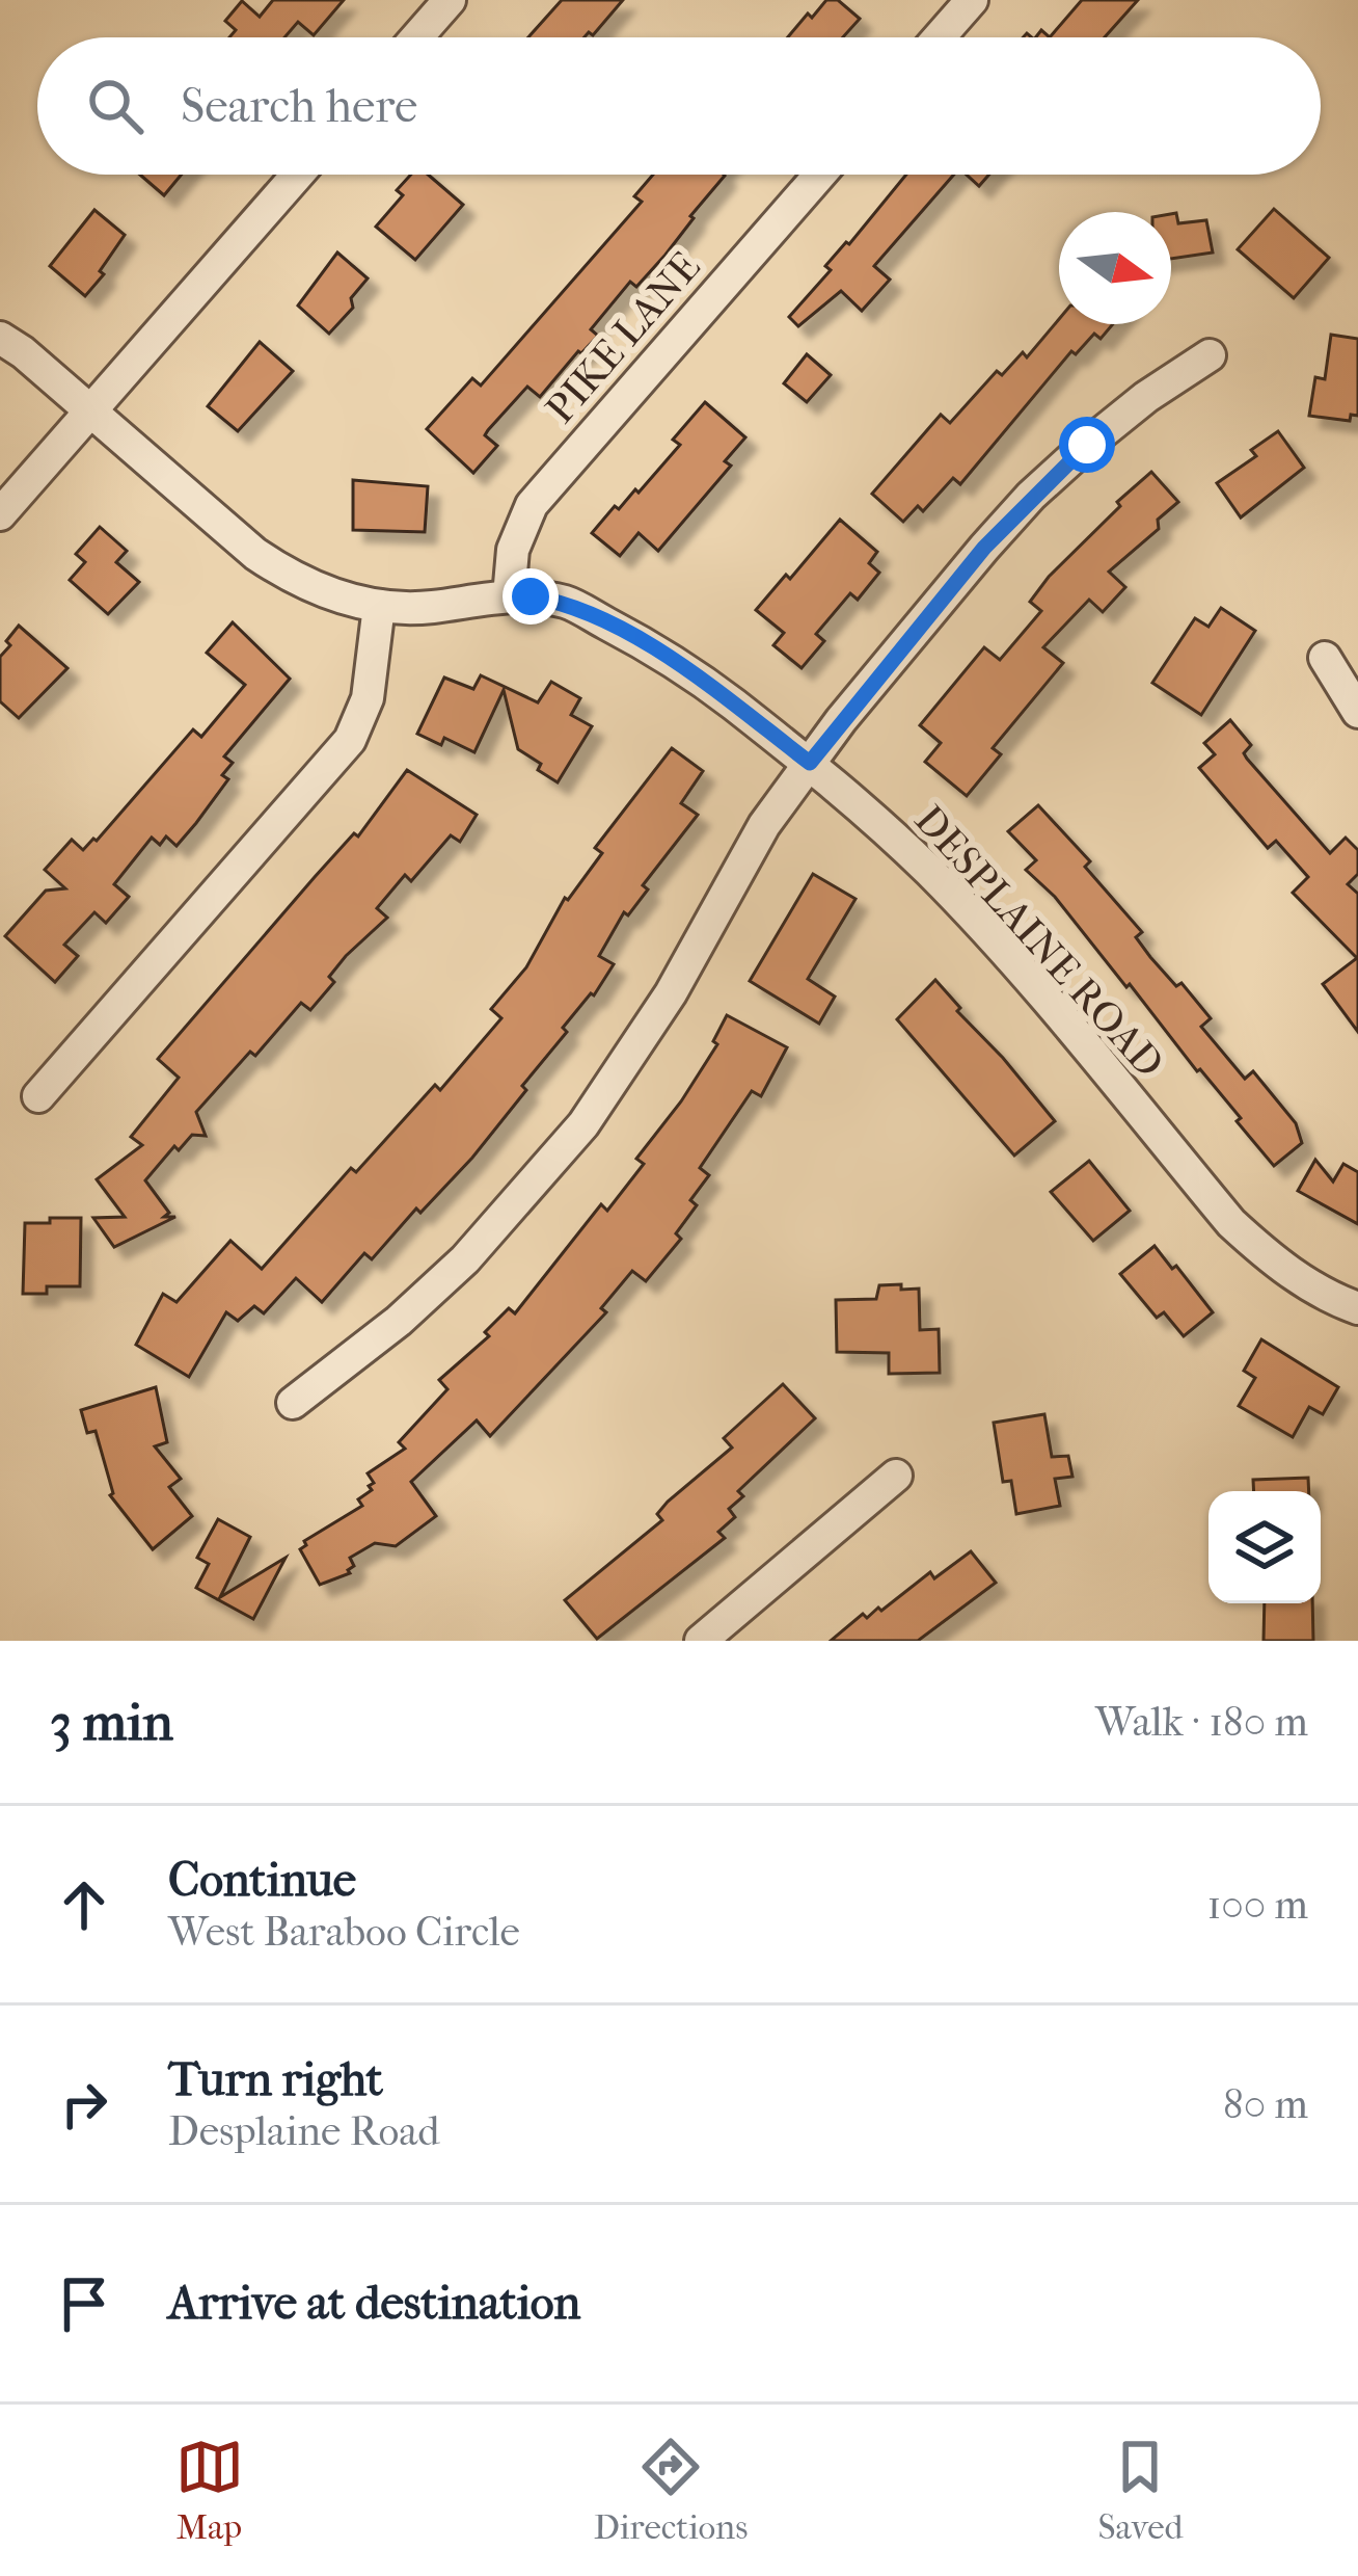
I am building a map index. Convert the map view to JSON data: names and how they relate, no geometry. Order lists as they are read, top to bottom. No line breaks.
{"streets":{"street":["PIKE LANE","DESPLAINE ROAD"]},"crossings":[["PIKE LANE","DESPLAINE ROAD"]],"north":"right","page":{"search":"Search here","heading":["3 min","Walk · 180 m"],"list":[["Continue","West Baraboo Circle","100 m"],["Turn right","Desplaine Road","80 m"],"Arrive at destination"],"nav":["Map","Directions","Saved"]}}
